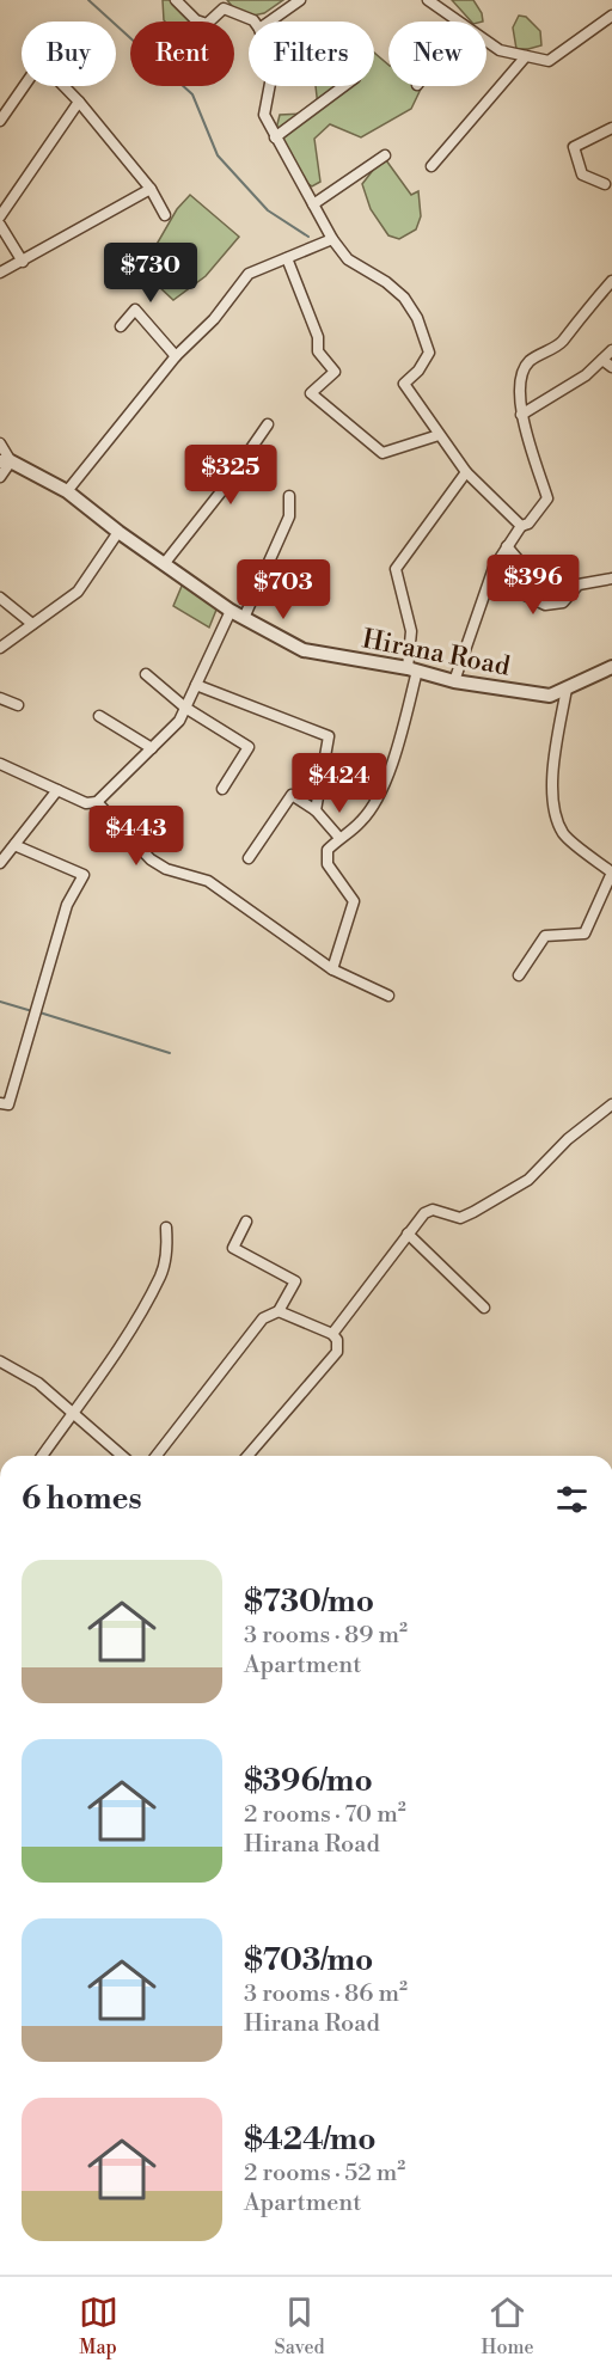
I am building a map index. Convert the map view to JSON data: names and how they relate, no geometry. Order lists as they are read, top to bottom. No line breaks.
{"streets":{"street":["Hirana Road"]},"page":{"chip":["Buy","Rent","Filters","New"],"price":["$730","$325","$396","$703","$424","$443"],"heading":"6 homes","list":[{"name":"$730/mo","note":"3 rooms · 89 m² · Apartment"},{"name":"$396/mo","note":"2 rooms · 70 m² · Hirana Road"},{"name":"$703/mo","note":"3 rooms · 86 m² · Hirana Road"},{"name":"$424/mo","note":"2 rooms · 52 m² · Apartment"}],"tabs":["Map","Saved","Home"]}}
